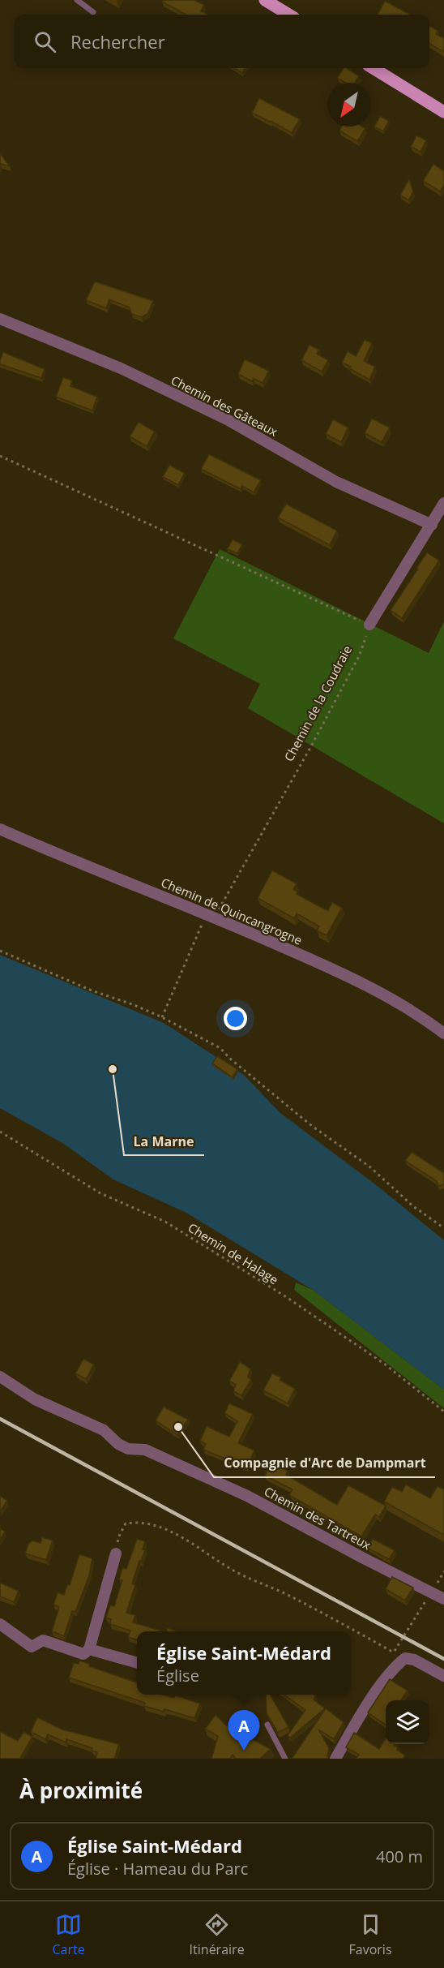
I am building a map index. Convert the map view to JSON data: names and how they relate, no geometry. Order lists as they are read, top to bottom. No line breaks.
{"streets":{"street":["Chemin des Gâteaux","Chemin de Quincangrogne","Chemin des Tartreux"],"path":["Chemin de la Coudraie","Chemin de Halage"]},"crossings":[["Chemin de la Coudraie","Chemin de Quincangrogne"]],"places":["La Marne","Compagnie d'Arc de Dampmart"],"north":"bottom left","page":{"search":"Rechercher","popup":["Église Saint-Médard","Église"],"pins":"A","heading":"À proximité","list":[{"mark":"A","name":"Église Saint-Médard","note":"Église · Hameau du Parc","value":"400 m"}],"nav":["Carte","Itinéraire","Favoris"]}}
